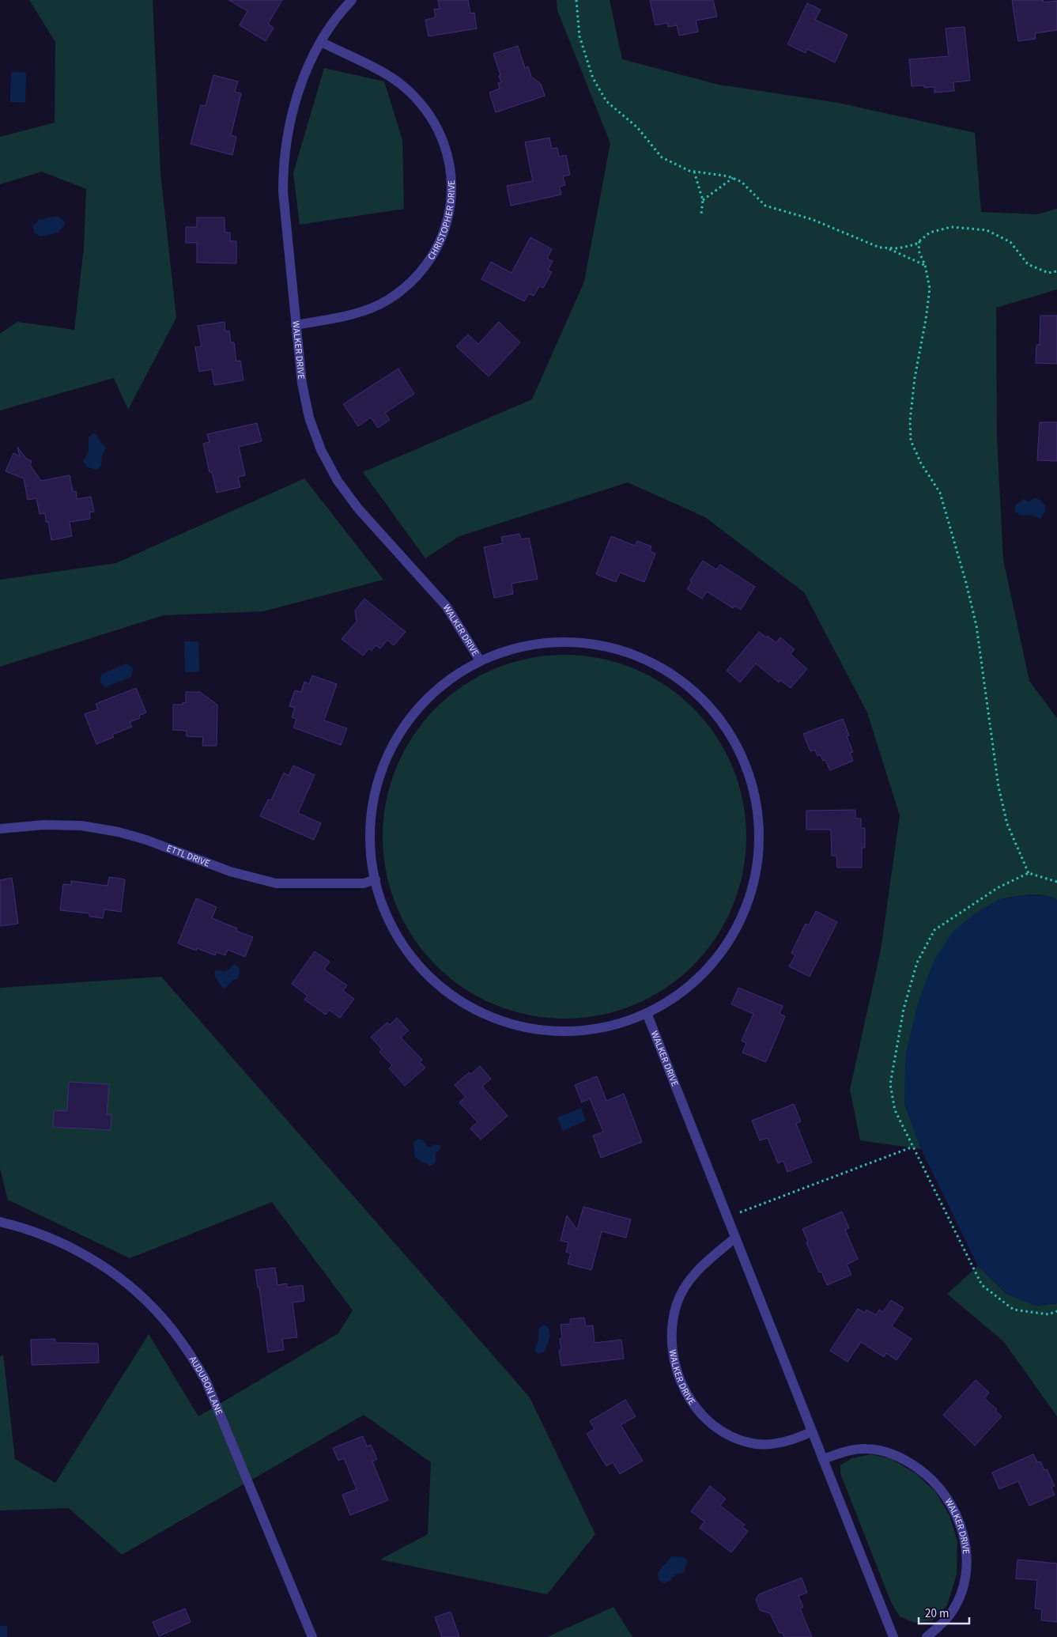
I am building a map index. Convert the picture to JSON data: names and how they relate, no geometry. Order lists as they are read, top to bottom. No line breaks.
{"streets":{"street":["CHRISTOPHER DRIVE","WALKER DRIVE","ETTL DRIVE","AUDUBON LANE"]},"crossings":[["CHRISTOPHER DRIVE","WALKER DRIVE"]],"scale_bar":"20 m"}
